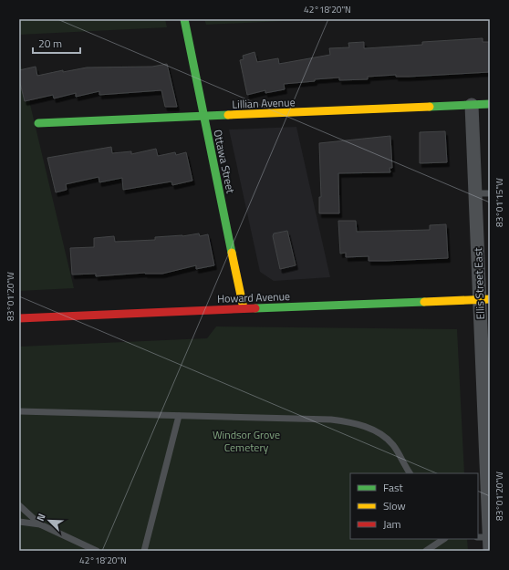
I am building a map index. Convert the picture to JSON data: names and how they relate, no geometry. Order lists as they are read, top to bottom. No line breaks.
{"streets":{"street":["Lillian Avenue","Ottawa Street","Ellis Street East","Howard Avenue"]},"crossings":[["Lillian Avenue","Ottawa Street"],["Lillian Avenue","Ellis Street East"],["Ottawa Street","Howard Avenue"],["Ellis Street East","Howard Avenue"]],"parks":["Windsor Grove Cemetery"],"legend":["Fast","Slow","Jam"],"scale_bar":"20 m","north":"top left","coordinates":["42°18'20\"N","83°01'15\"W","83°01'20\"W"]}
